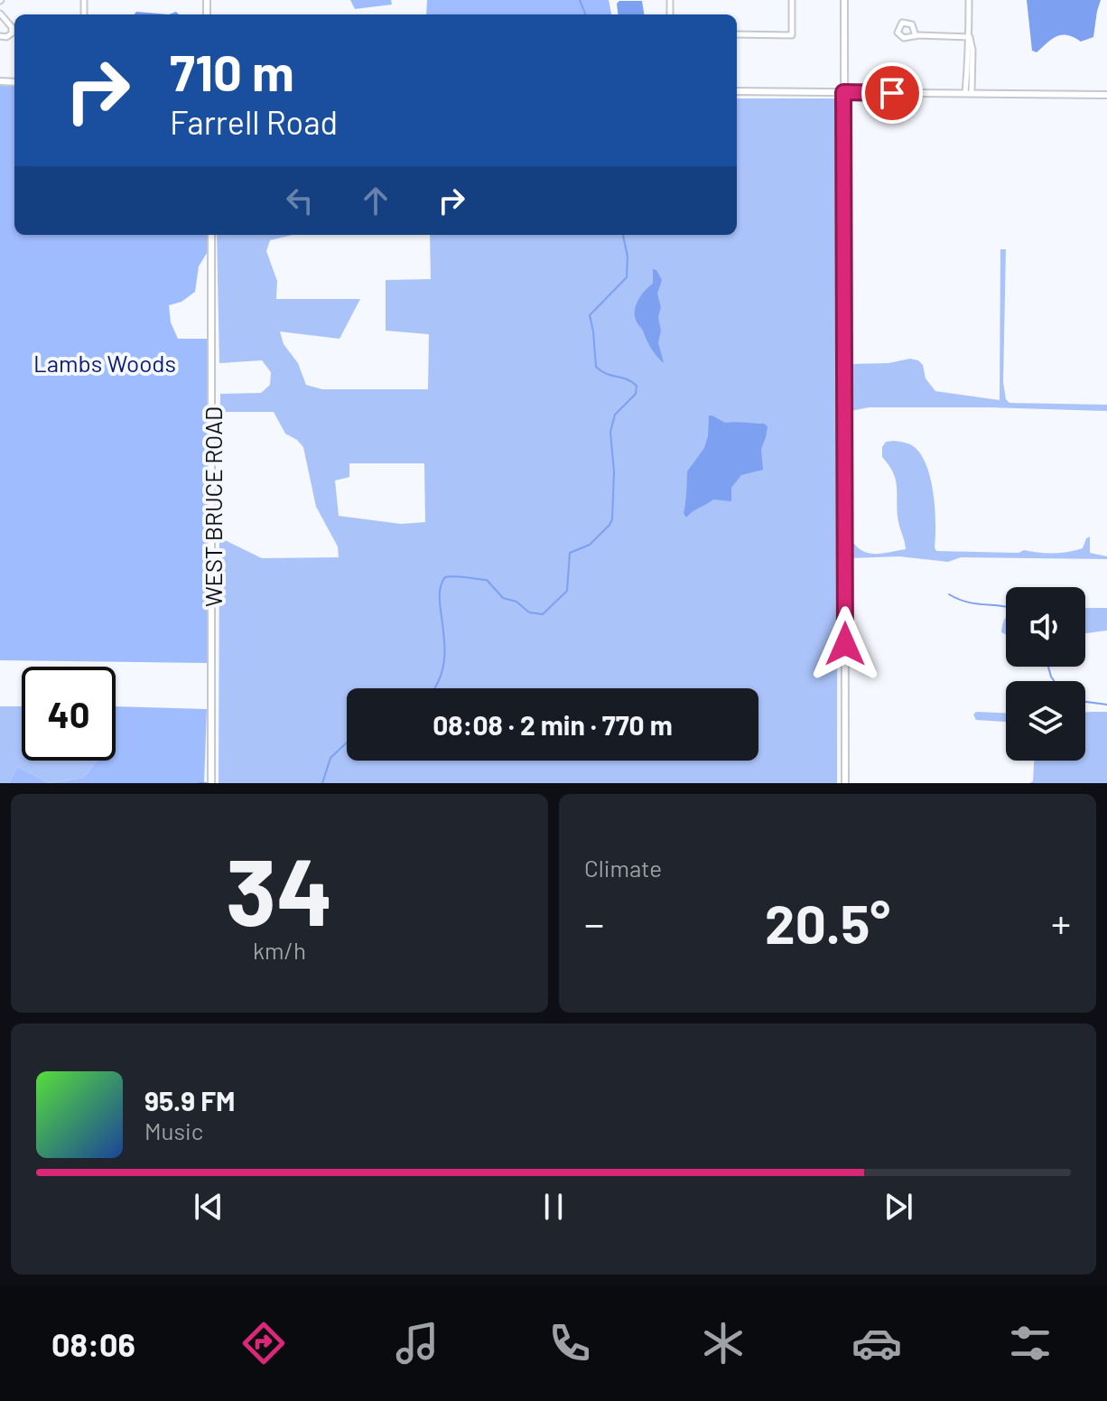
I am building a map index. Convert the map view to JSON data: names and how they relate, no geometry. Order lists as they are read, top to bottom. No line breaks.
{"streets":{"street":["WEST BRUCE ROAD"]},"parks":["Lambs Woods"],"page":{"turn":["710 m","Farrell Road"],"limit":"40","trip":"08:08 · 2 min · 770 m","tile":[["34","km/h"],"Climate"],"heat":["−","20.5°","+"],"song":["95.9 FM","Music"],"tabs":"08:06"}}
